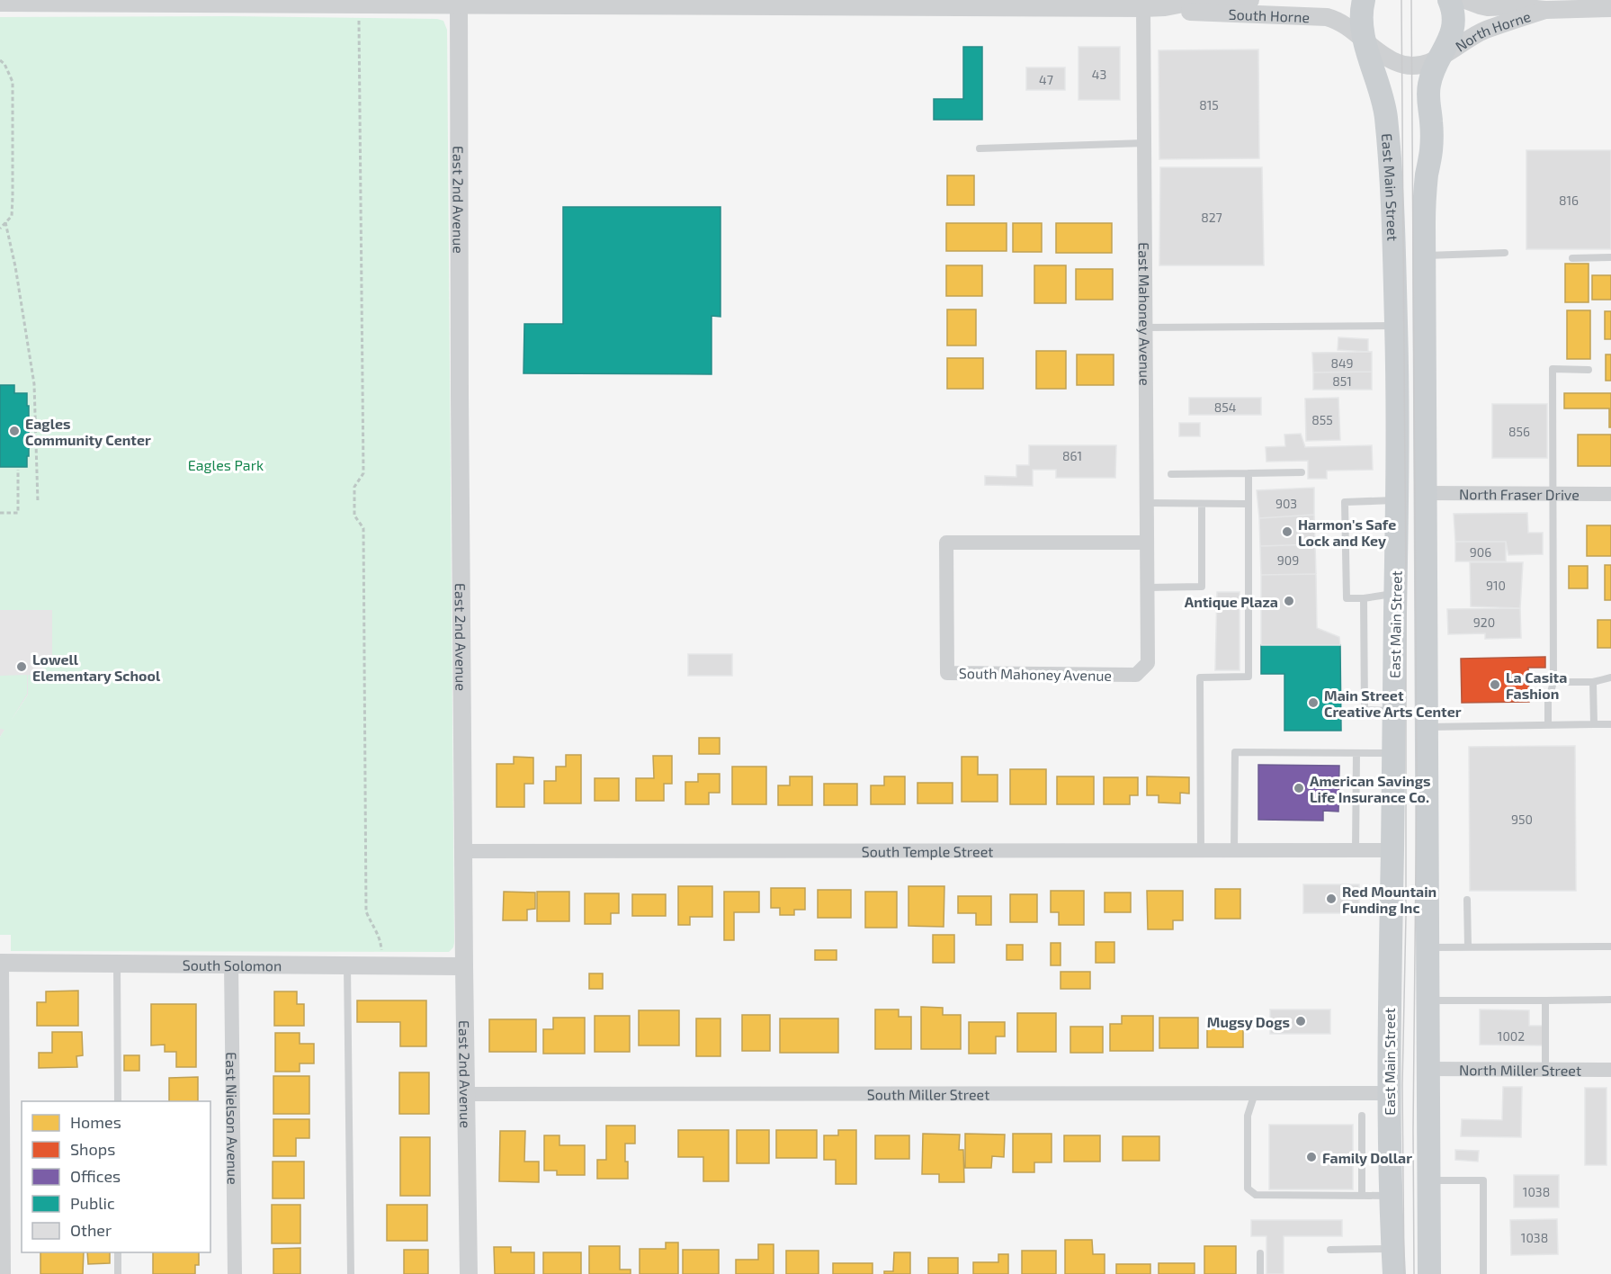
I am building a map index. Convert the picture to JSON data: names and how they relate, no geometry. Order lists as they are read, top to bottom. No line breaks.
{"streets":{"main road":["East Main Street"],"street":["South Horne","North Horne","East 2nd Avenue","East Mahoney Avenue","North Fraser Drive","South Mahoney Avenue","South Temple Street","South Solomon","North Miller Street","South Miller Street","East Nielson Avenue"]},"crossings":[["South Horne","North Horne"],["South Horne","East Main Street"],["South Horne","East 2nd Avenue"],["South Horne","East Mahoney Avenue"],["North Horne","East Main Street"],["East Main Street","North Fraser Drive"],["East Main Street","South Temple Street"],["East Main Street","North Miller Street"],["East Main Street","South Miller Street"],["East 2nd Avenue","South Temple Street"],["East 2nd Avenue","South Solomon"],["East 2nd Avenue","South Miller Street"],["East Mahoney Avenue","South Mahoney Avenue"],["South Solomon","East Nielson Avenue"]],"parks":["Eagles Park"],"places":["Eagles Community Center","Harmon's Safe Lock and Key","Antique Plaza","Lowell Elementary School","La Casita Fashion","Main Street Creative Arts Center","American Savings Life Insurance Co.","Red Mountain Funding Inc","Mugsy Dogs","Family Dollar"],"house_numbers":["43","47","815","816","827","849","851","854","855","856","861","903","906","909","910","920","950","1002","1038","1038"],"legend":["Homes","Shops","Offices","Public","Other"]}
